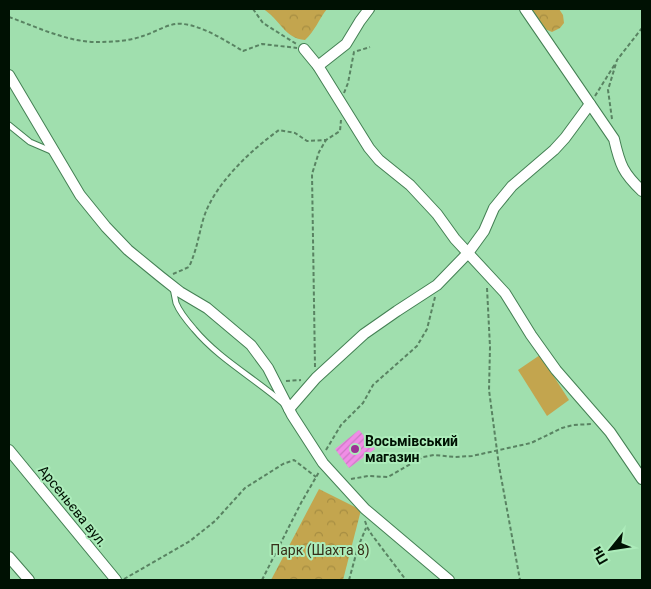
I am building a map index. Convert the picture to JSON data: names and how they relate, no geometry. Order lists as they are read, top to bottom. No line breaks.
{"streets":{"street":["Арсеньєва вул."]},"parks":["Парк (Шахта 8)"],"places":["Восьмівський магазин"],"north":"bottom left"}
